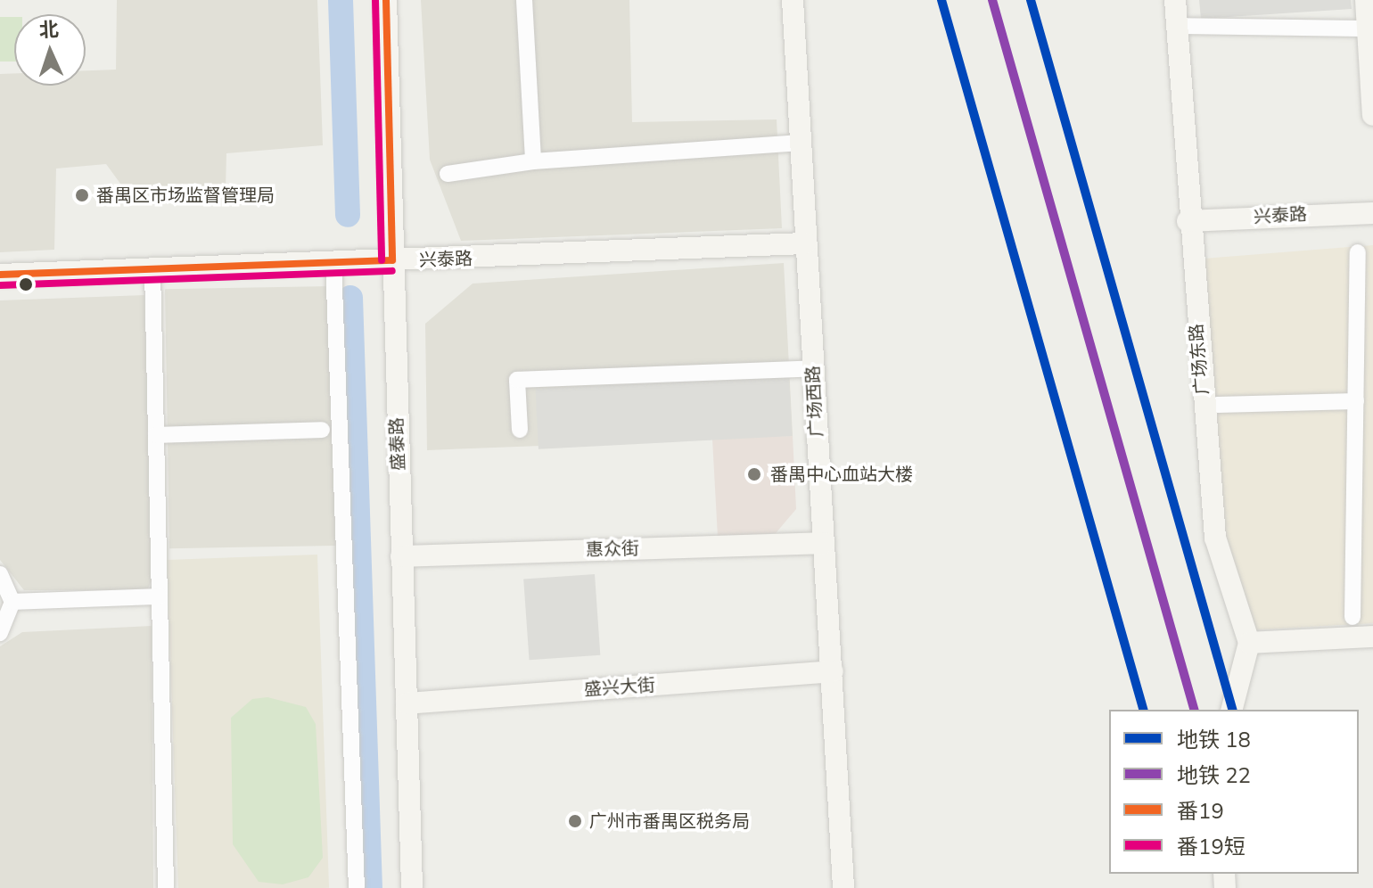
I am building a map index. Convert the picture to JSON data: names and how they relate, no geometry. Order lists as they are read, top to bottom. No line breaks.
{"streets":{"street":["兴泰路","广场东路","广场西路","盛泰路","惠众街","盛兴大街"]},"crossings":[["兴泰路","广场东路"],["兴泰路","广场西路"],["兴泰路","盛泰路"],["广场西路","惠众街"],["广场西路","盛兴大街"],["盛泰路","惠众街"],["盛泰路","盛兴大街"]],"places":["番禺区市场监督管理局","番禺中心血站大楼","广州市番禺区税务局"],"lines":["metro line 18","metro line 22","transit line 番19","transit line 番19短"],"legend":["地铁 18","地铁 22","番19","番19短"],"north":"top"}
